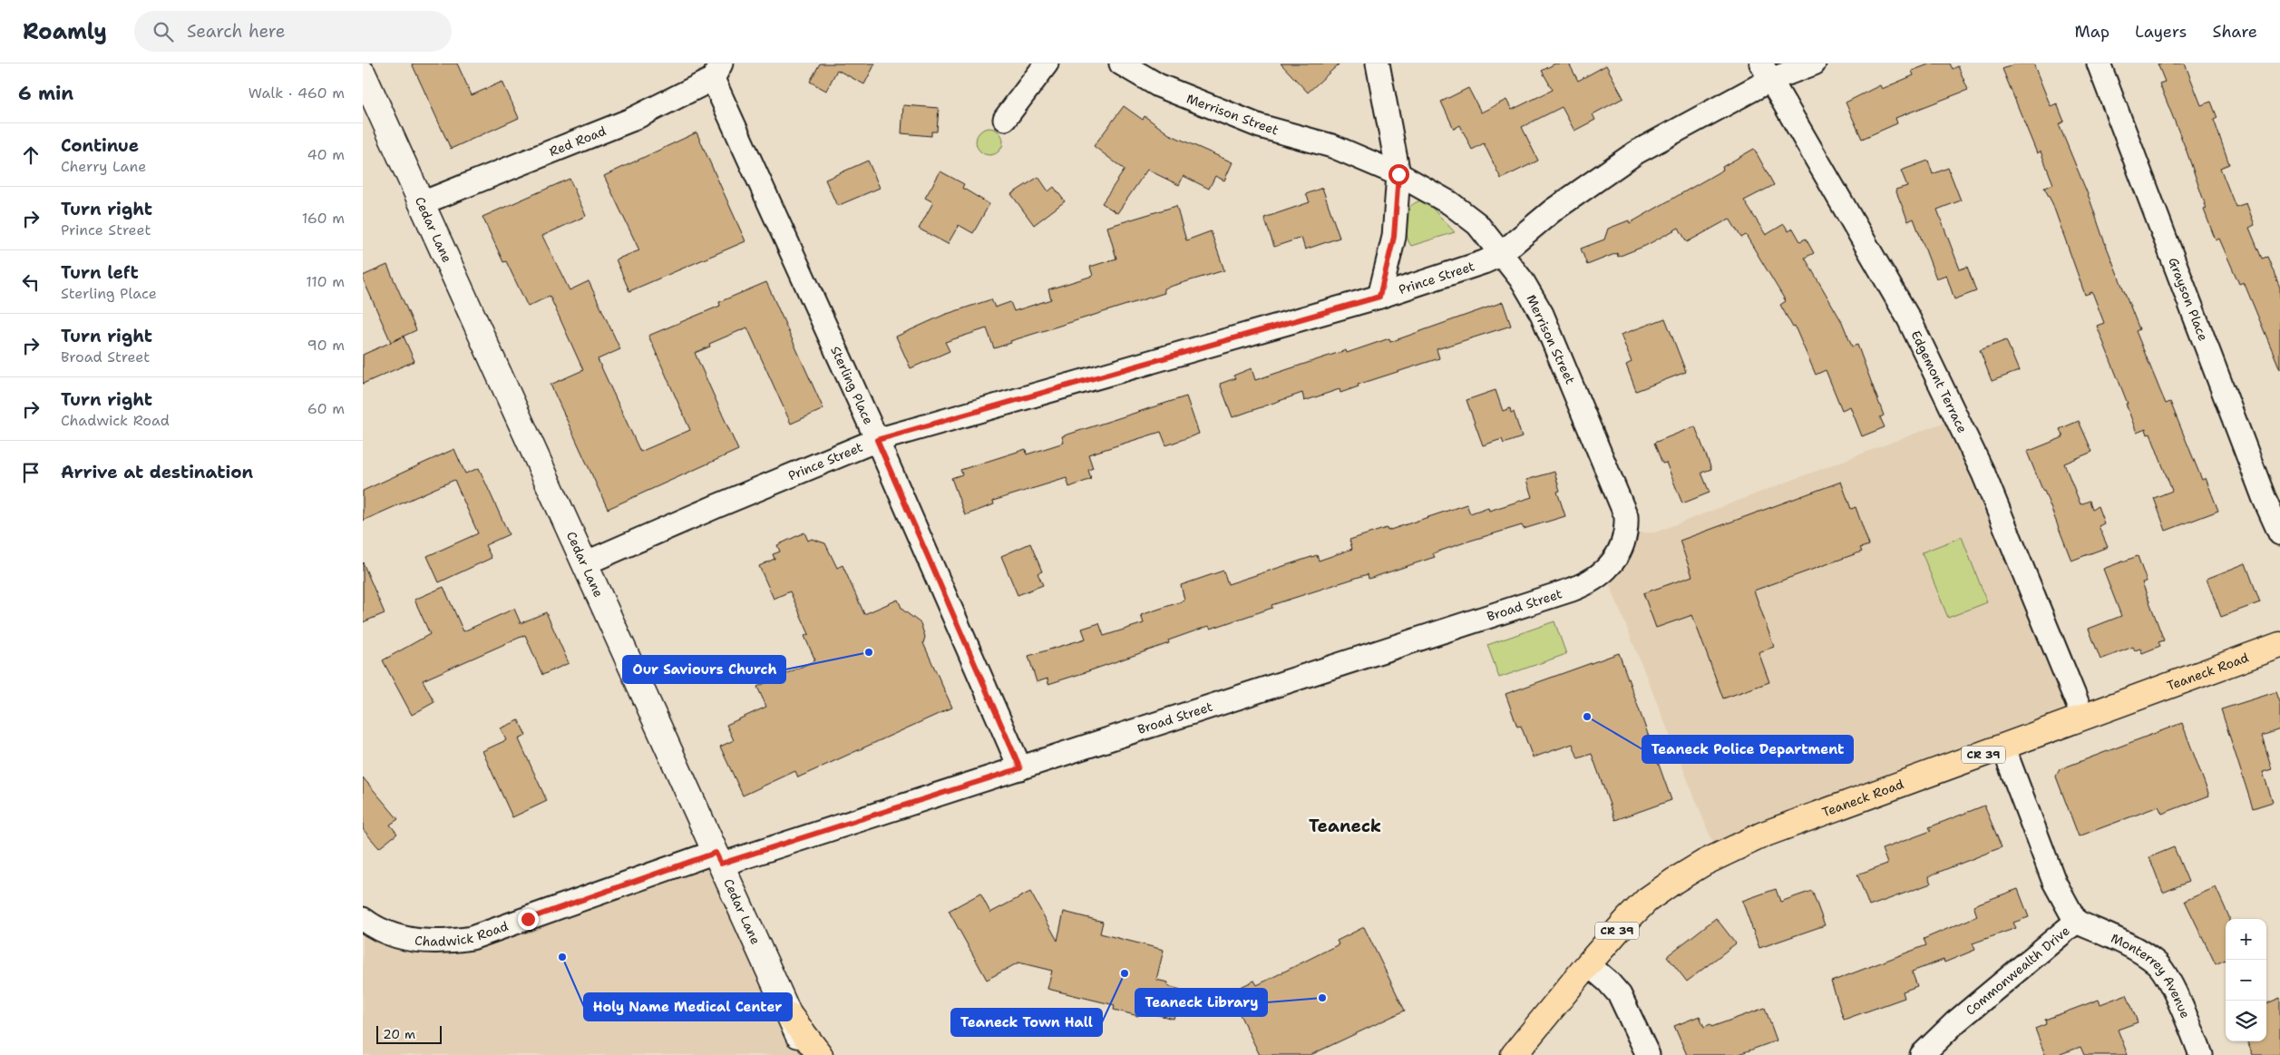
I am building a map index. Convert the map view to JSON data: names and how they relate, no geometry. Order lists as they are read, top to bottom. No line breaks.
{"streets":{"main road":["Cedar Lane","Teaneck Road","CR 39"],"street":["Merrison Street","Red Road","Prince Street","Grayson Place","Edgemont Terrace","Sterling Place","Broad Street","Chadwick Road","Commonwealth Drive","Monterrey Avenue"]},"crossings":[["Merrison Street","Prince Street"],["Merrison Street","Broad Street"],["Red Road","Cedar Lane"],["Red Road","Sterling Place"],["Cedar Lane","Prince Street"],["Cedar Lane","Broad Street"],["Cedar Lane","Chadwick Road"],["Prince Street","Edgemont Terrace"],["Prince Street","Sterling Place"],["Edgemont Terrace","Teaneck Road"],["Sterling Place","Broad Street"],["Broad Street","Chadwick Road"],["Teaneck Road","Commonwealth Drive"],["Commonwealth Drive","Monterrey Avenue"]],"districts":["Teaneck"],"places":["Our Saviours Church","Teaneck Police Department","Holy Name Medical Center","Teaneck Town Hall","Teaneck Library"],"scale_bar":"20 m","page":{"header":"Roamly","search":"Search here","nav":["Map","Layers","Share"],"heading":["6 min","Walk · 460 m"],"list":[["Continue","Cherry Lane","40 m"],["Turn right","Prince Street","160 m"],["Turn left","Sterling Place","110 m"],["Turn right","Broad Street","90 m"],["Turn right","Chadwick Road","60 m"],"Arrive at destination"],"map_buttons":["+","−"],"scale":"20 m"}}
